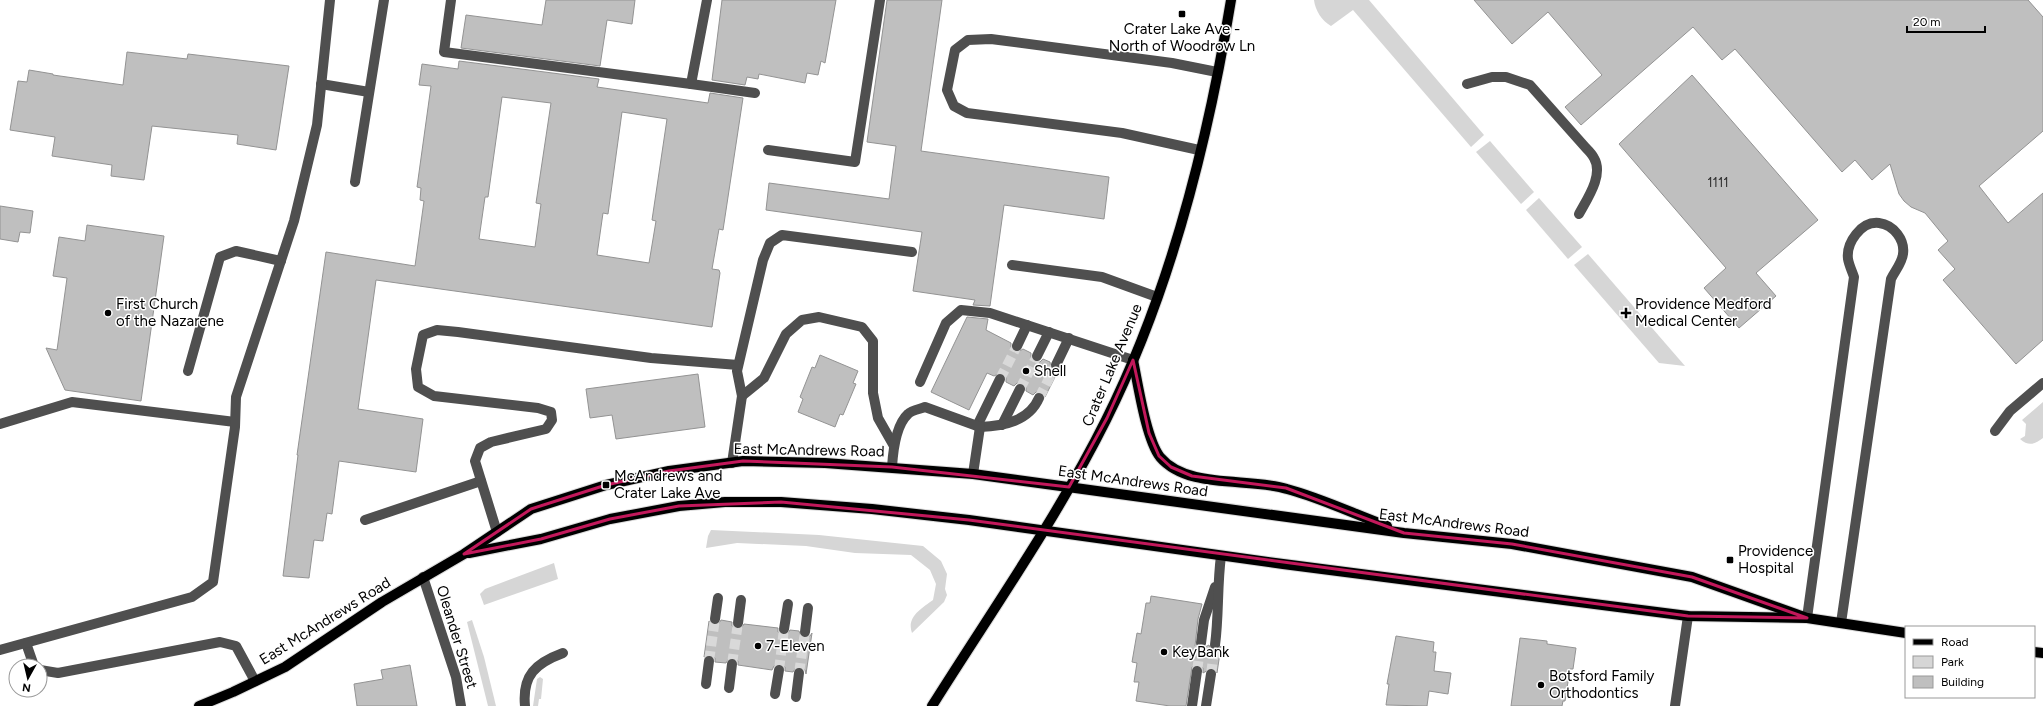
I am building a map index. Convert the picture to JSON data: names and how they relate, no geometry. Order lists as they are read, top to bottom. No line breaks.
{"streets":{"main road":["Crater Lake Avenue","East McAndrews Road"],"street":["Oleander Street"]},"crossings":[["Crater Lake Avenue","East McAndrews Road"],["East McAndrews Road","Oleander Street"]],"places":{"transit":["Crater Lake Ave - North of Woodrow Ln","McAndrews and Crater Lake Ave","Providence Hospital"],"other":["First Church of the Nazarene","Shell","7-Eleven","KeyBank","Botsford Family Orthodontics"],"health":["Providence Medford Medical Center"]},"house_numbers":["1111"],"legend":["Road","Park","Building"],"scale_bar":"20 m","north":"bottom"}
